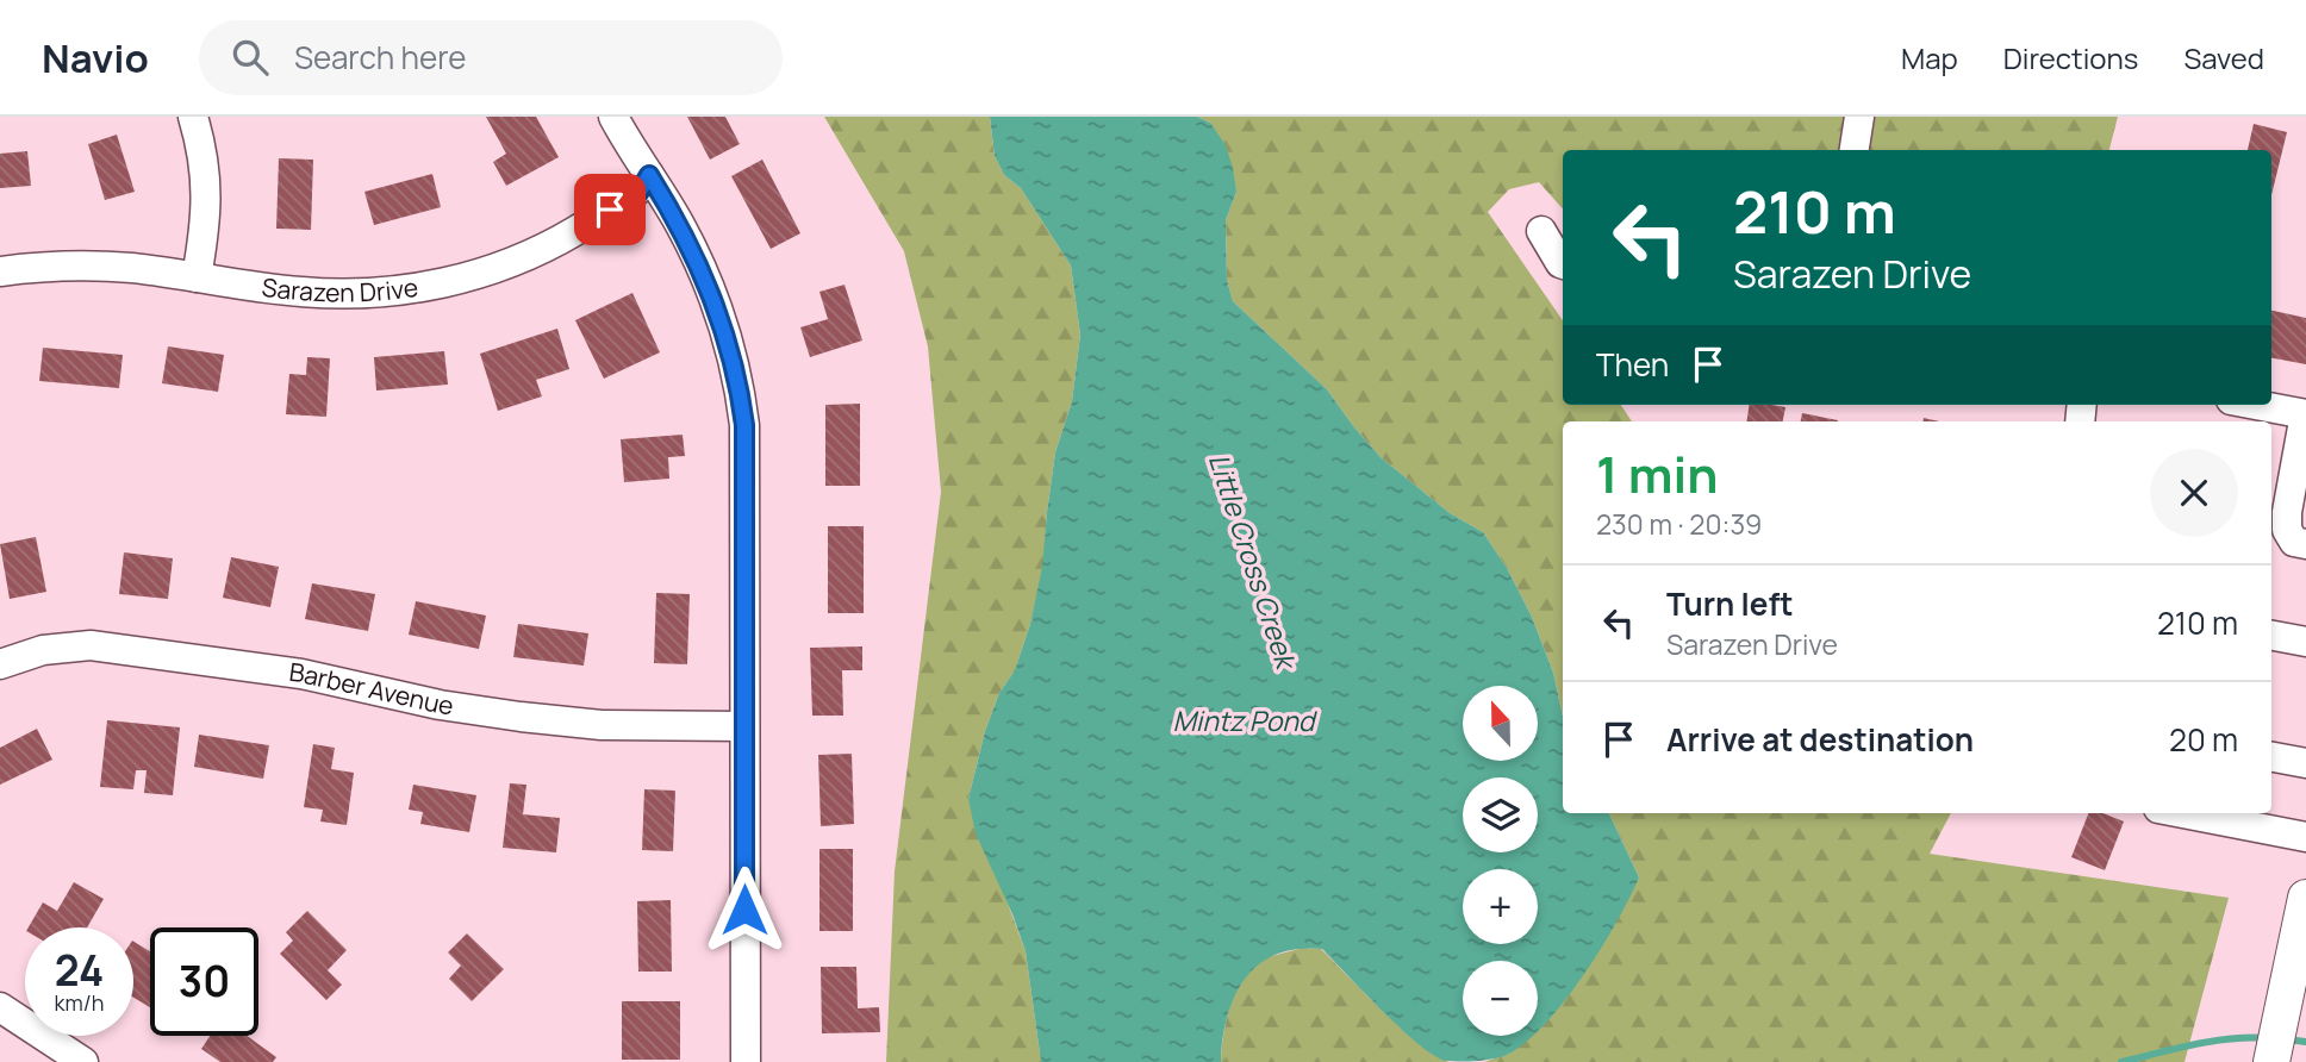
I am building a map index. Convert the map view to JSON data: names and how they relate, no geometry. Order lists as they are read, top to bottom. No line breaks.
{"streets":{"street":["Sarazen Drive","Barber Avenue"]},"water":["Little Cross Creek","Mintz Pond"],"north":"top","page":{"header":"Navio","search":"Search here","nav":["Map","Directions","Saved"],"turn":["210 m","Sarazen Drive"],"then":"Then","heading":["1 min","230 m · 20:39"],"list":[{"name":"Turn left","note":"Sarazen Drive","value":"210 m"},{"name":"Arrive at destination","value":"20 m"}],"map_buttons":["+","−"],"speed":"24 km/h","limit":"30"}}
